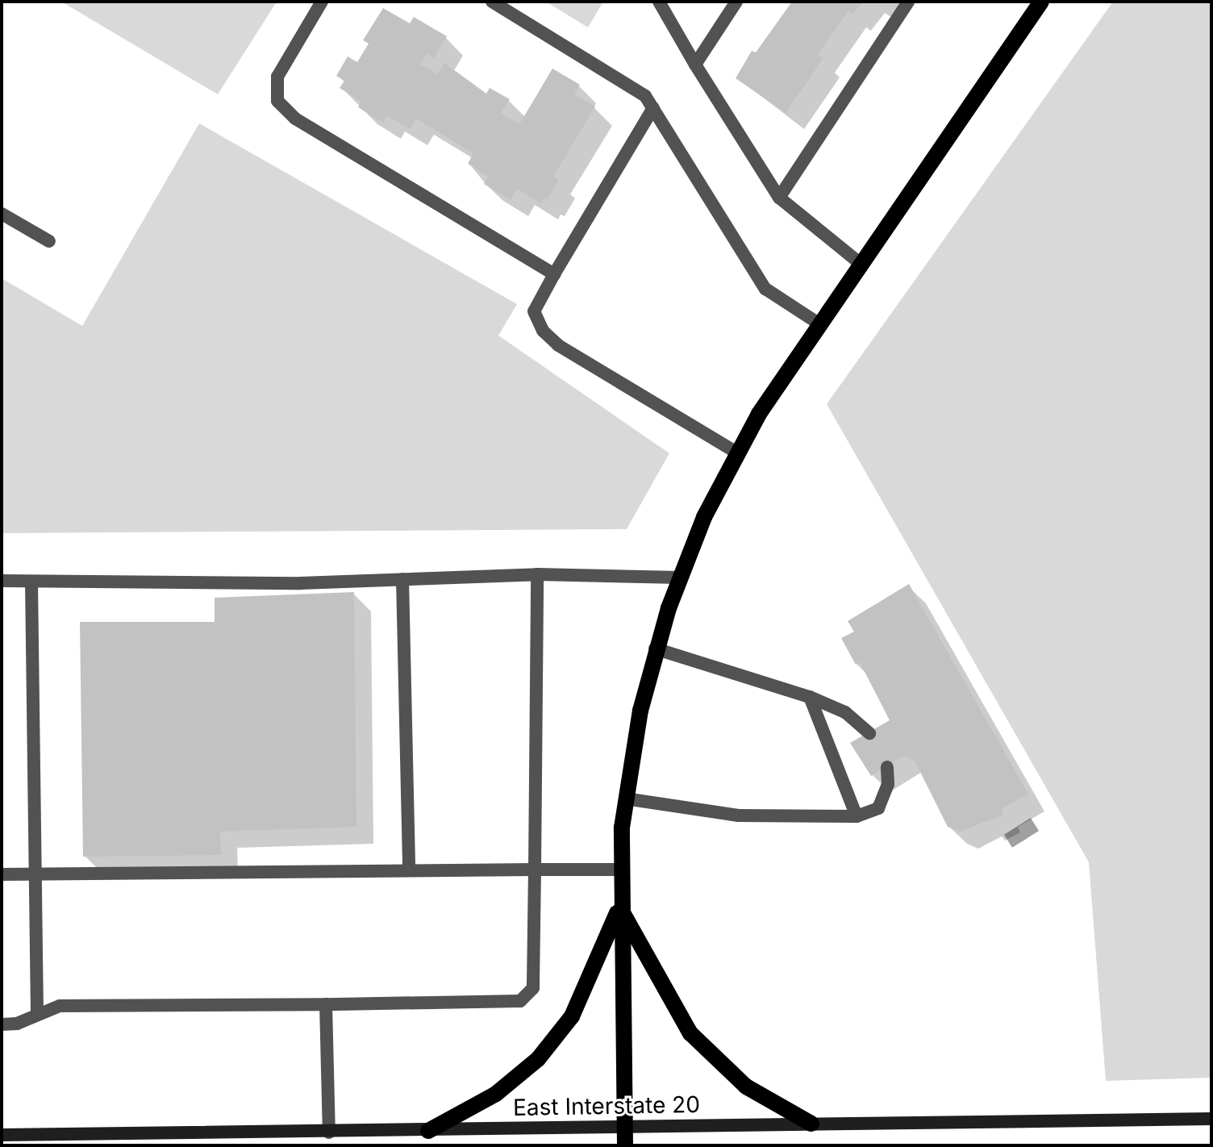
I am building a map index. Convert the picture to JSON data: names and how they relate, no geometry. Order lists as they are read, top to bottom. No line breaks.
{"streets":{"main road":["East Interstate 20"]}}
